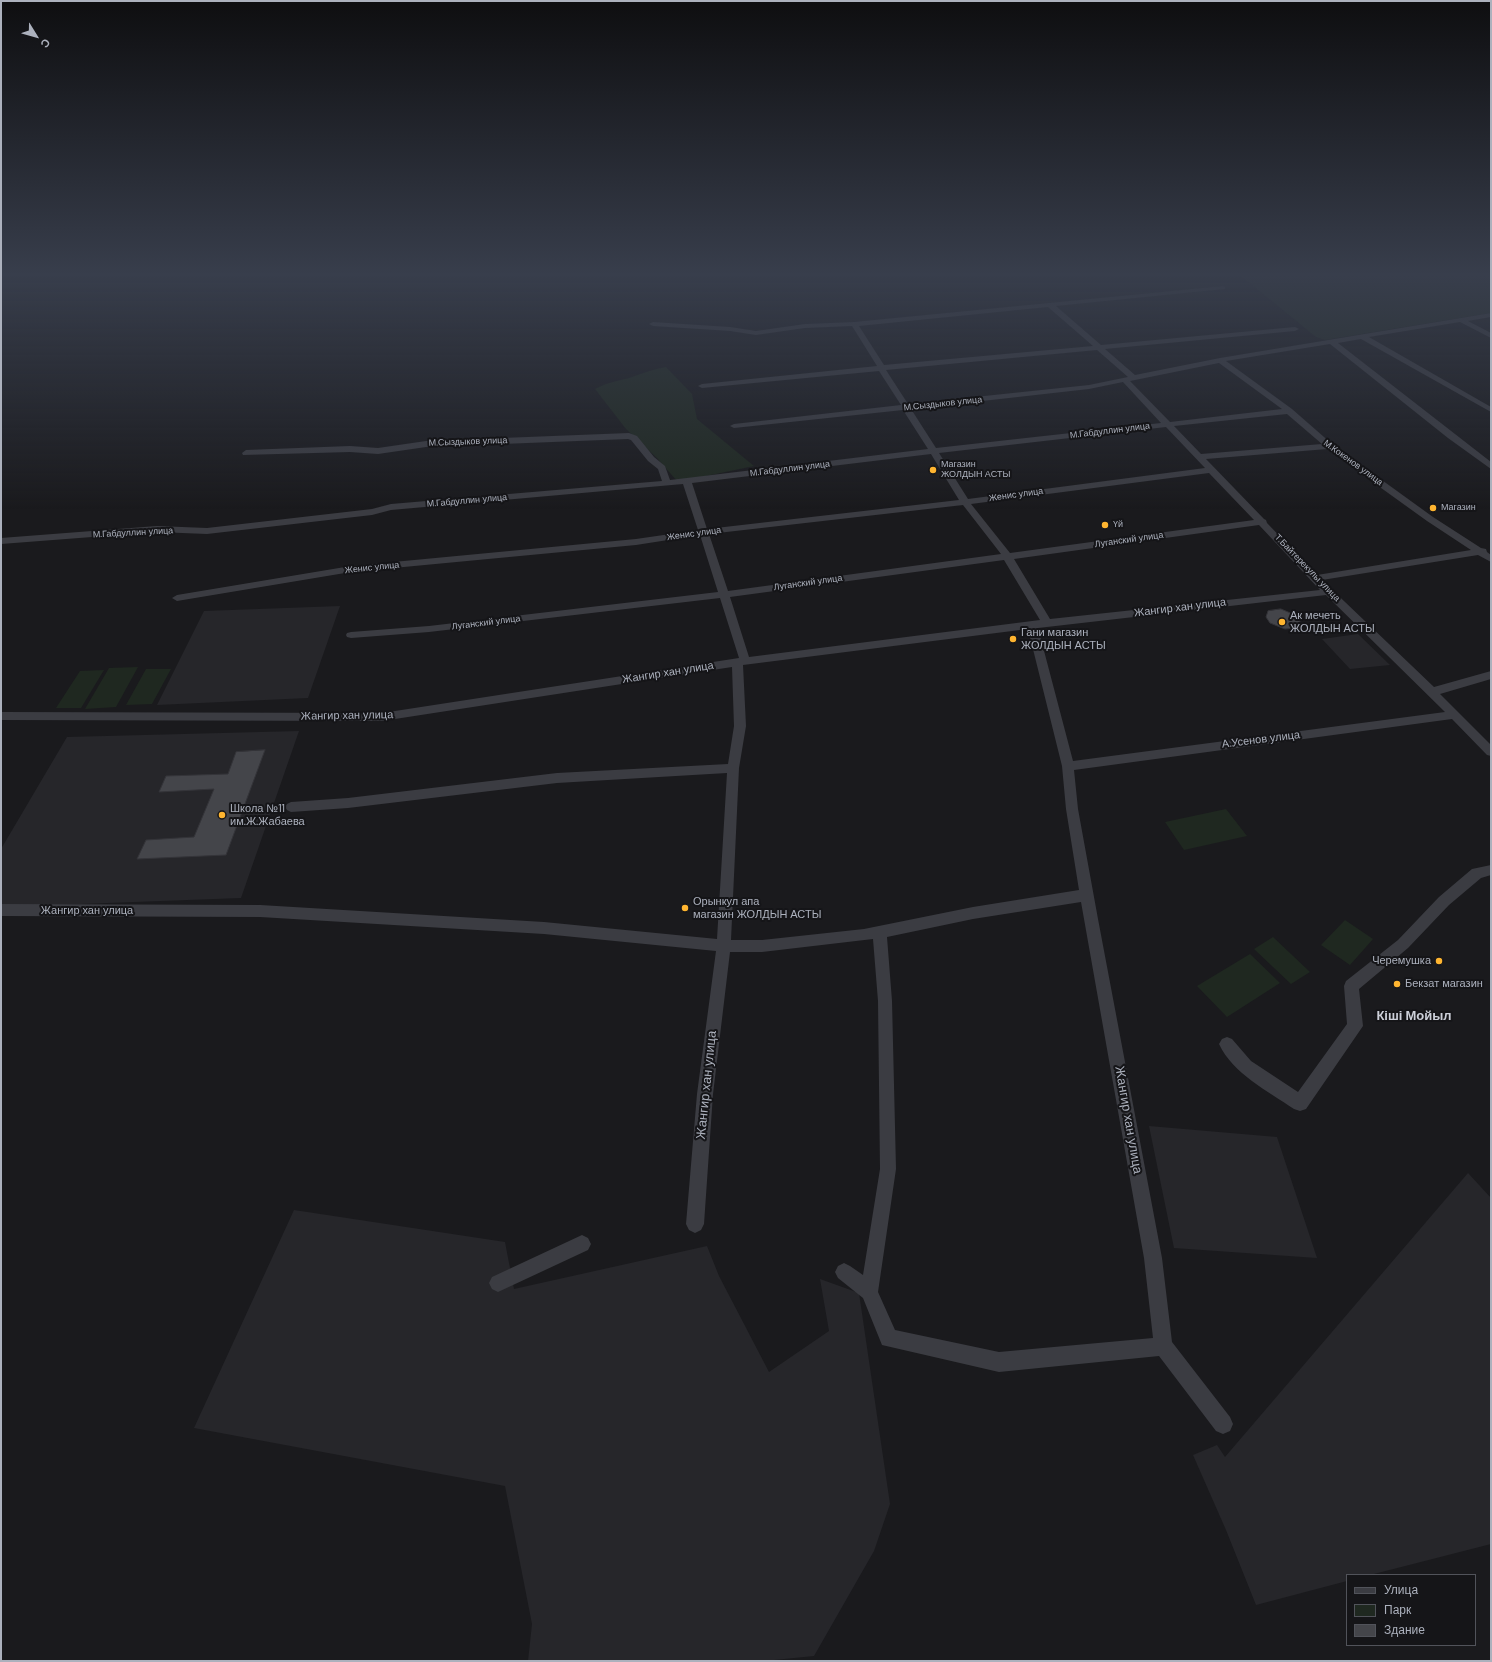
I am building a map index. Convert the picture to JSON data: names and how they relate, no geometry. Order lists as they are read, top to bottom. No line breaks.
{"streets":{"street":["М.Сыздыков улица","М.Габдуллин улица","М.Кокенов улица","Женис улица","Луганский улица","Т.Байтерекулы улица","Жангир хан улица","А.Усенов улица"]},"crossings":[["М.Сыздыков улица","М.Габдуллин улица"],["М.Сыздыков улица","М.Кокенов улица"],["М.Сыздыков улица","Т.Байтерекулы улица"],["М.Габдуллин улица","М.Кокенов улица"],["М.Габдуллин улица","Т.Байтерекулы улица"],["Женис улица","Т.Байтерекулы улица"],["Луганский улица","Т.Байтерекулы улица"],["Т.Байтерекулы улица","Жангир хан улица"],["Т.Байтерекулы улица","А.Усенов улица"],["Жангир хан улица","А.Усенов улица"]],"districts":["Кіші Мойыл"],"places":["Магазин ЖОЛДЫН АСТЫ","Магазин","Үй","Ак мечеть ЖОЛДЫН АСТЫ","Гани магазин ЖОЛДЫН АСТЫ","Школа №11 им.Ж.Жабаева","Орынкул апа магазин ЖОЛДЫН АСТЫ","Черемушка","Бекзат магазин"],"legend":["Улица","Парк","Здание"],"north":"bottom right"}
